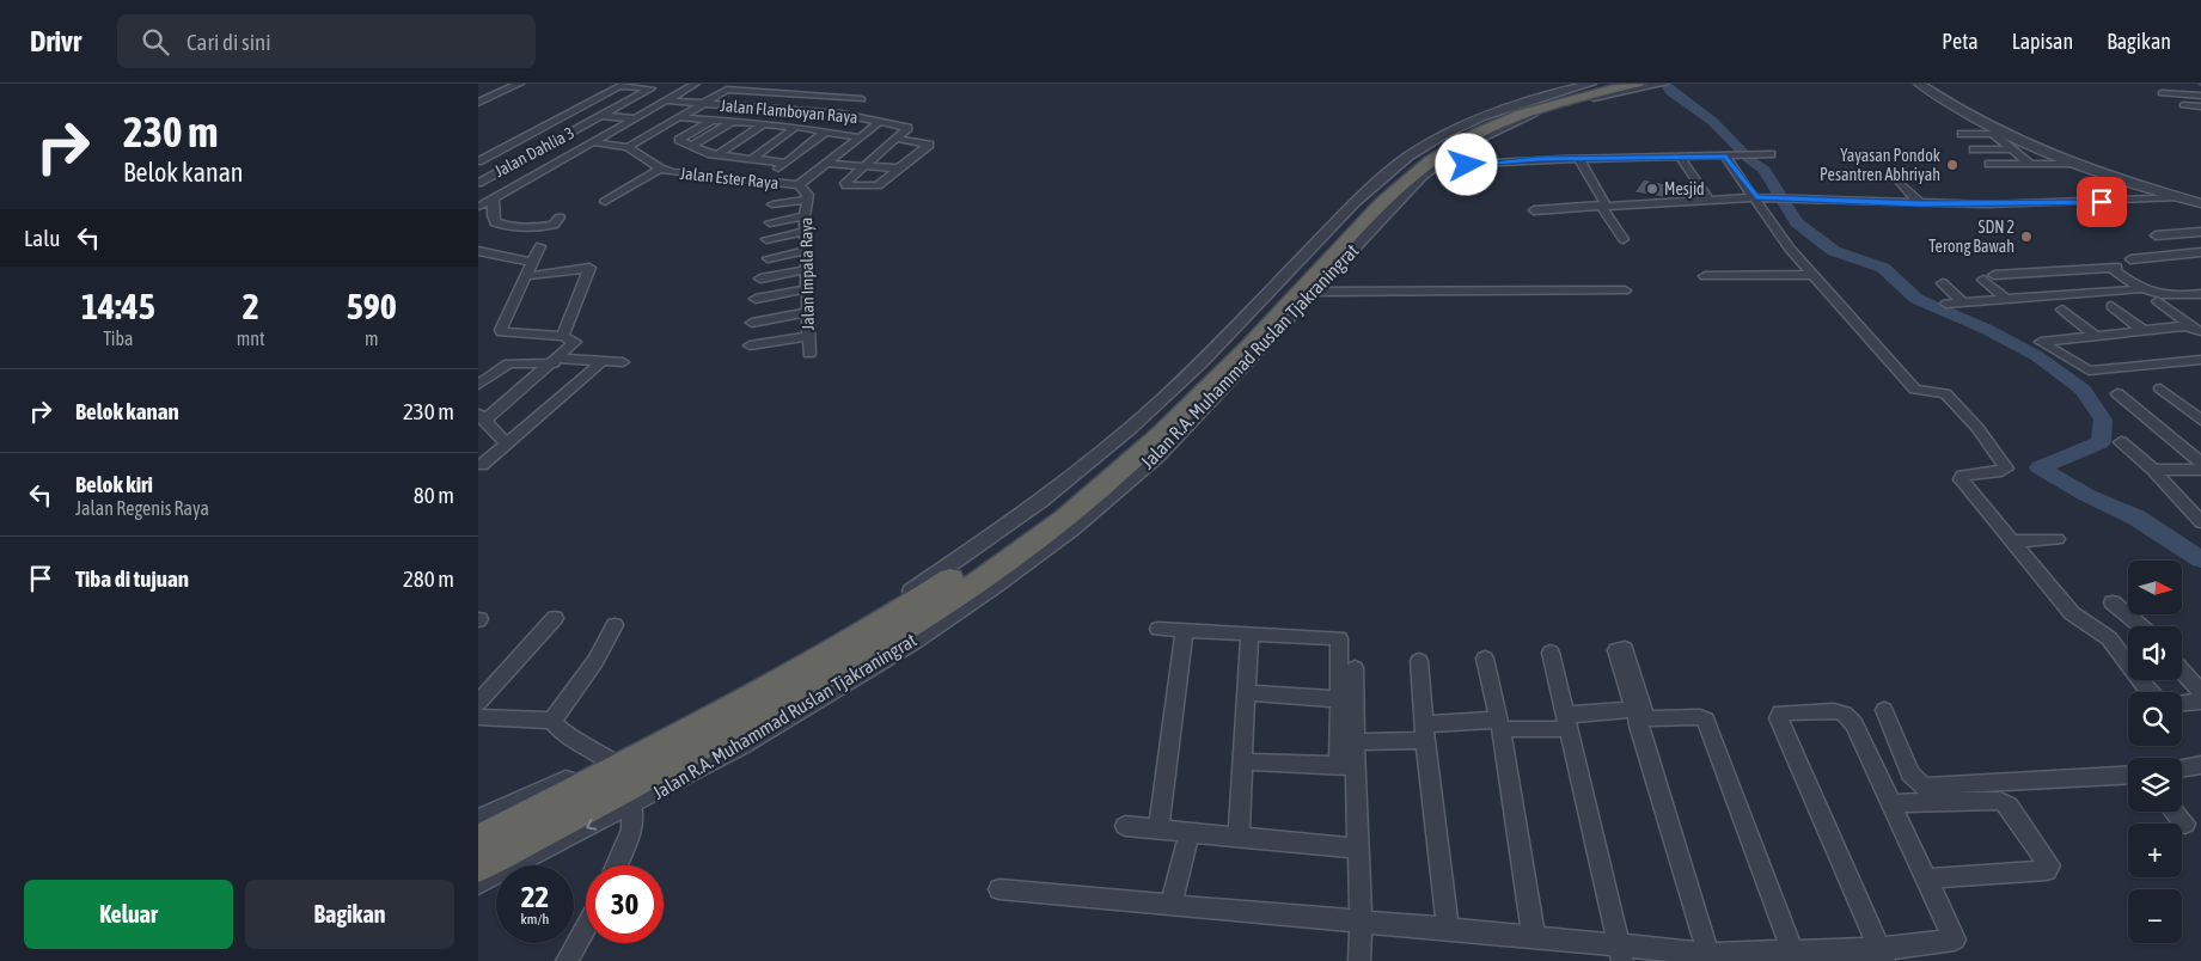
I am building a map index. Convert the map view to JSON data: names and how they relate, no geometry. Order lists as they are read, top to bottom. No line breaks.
{"streets":{"highway":["Jalan R.A. Muhammad Ruslan Tjakraningrat"],"street":["Jalan Flamboyan Raya","Jalan Dahlia 3","Jalan Ester Raya","Jalan Impala Raya"]},"places":["Yayasan Pondok Pesantren Abhriyah","Mesjid","SDN 2 Terong Bawah"],"north":"right","page":{"header":"Drivr","search":"Cari di sini","nav":["Peta","Lapisan","Bagikan"],"turn":["230 m","Belok kanan"],"then":"Lalu","eta":["14:45","Tiba","2","mnt","590","m"],"list":[{"name":"Belok kanan","value":"230 m"},{"name":"Belok kiri","note":"Jalan Regenis Raya","value":"80 m"},{"name":"Tiba di tujuan","value":"280 m"}],"map_buttons":["+","−"],"speed":"22 km/h","limit":"30","buttons":["Keluar","Bagikan"]}}
